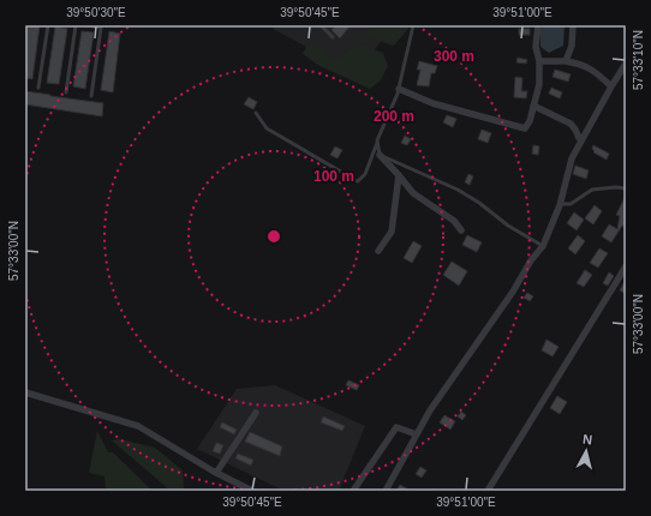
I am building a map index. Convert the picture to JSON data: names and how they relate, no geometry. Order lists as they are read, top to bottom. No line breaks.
{"north":"top","coordinates":["39°50'30\"E","39°50'45\"E","39°51'00\"E","57°33'10\"N","57°33'00\"N"],"rings":["300 m","200 m","100 m"]}
